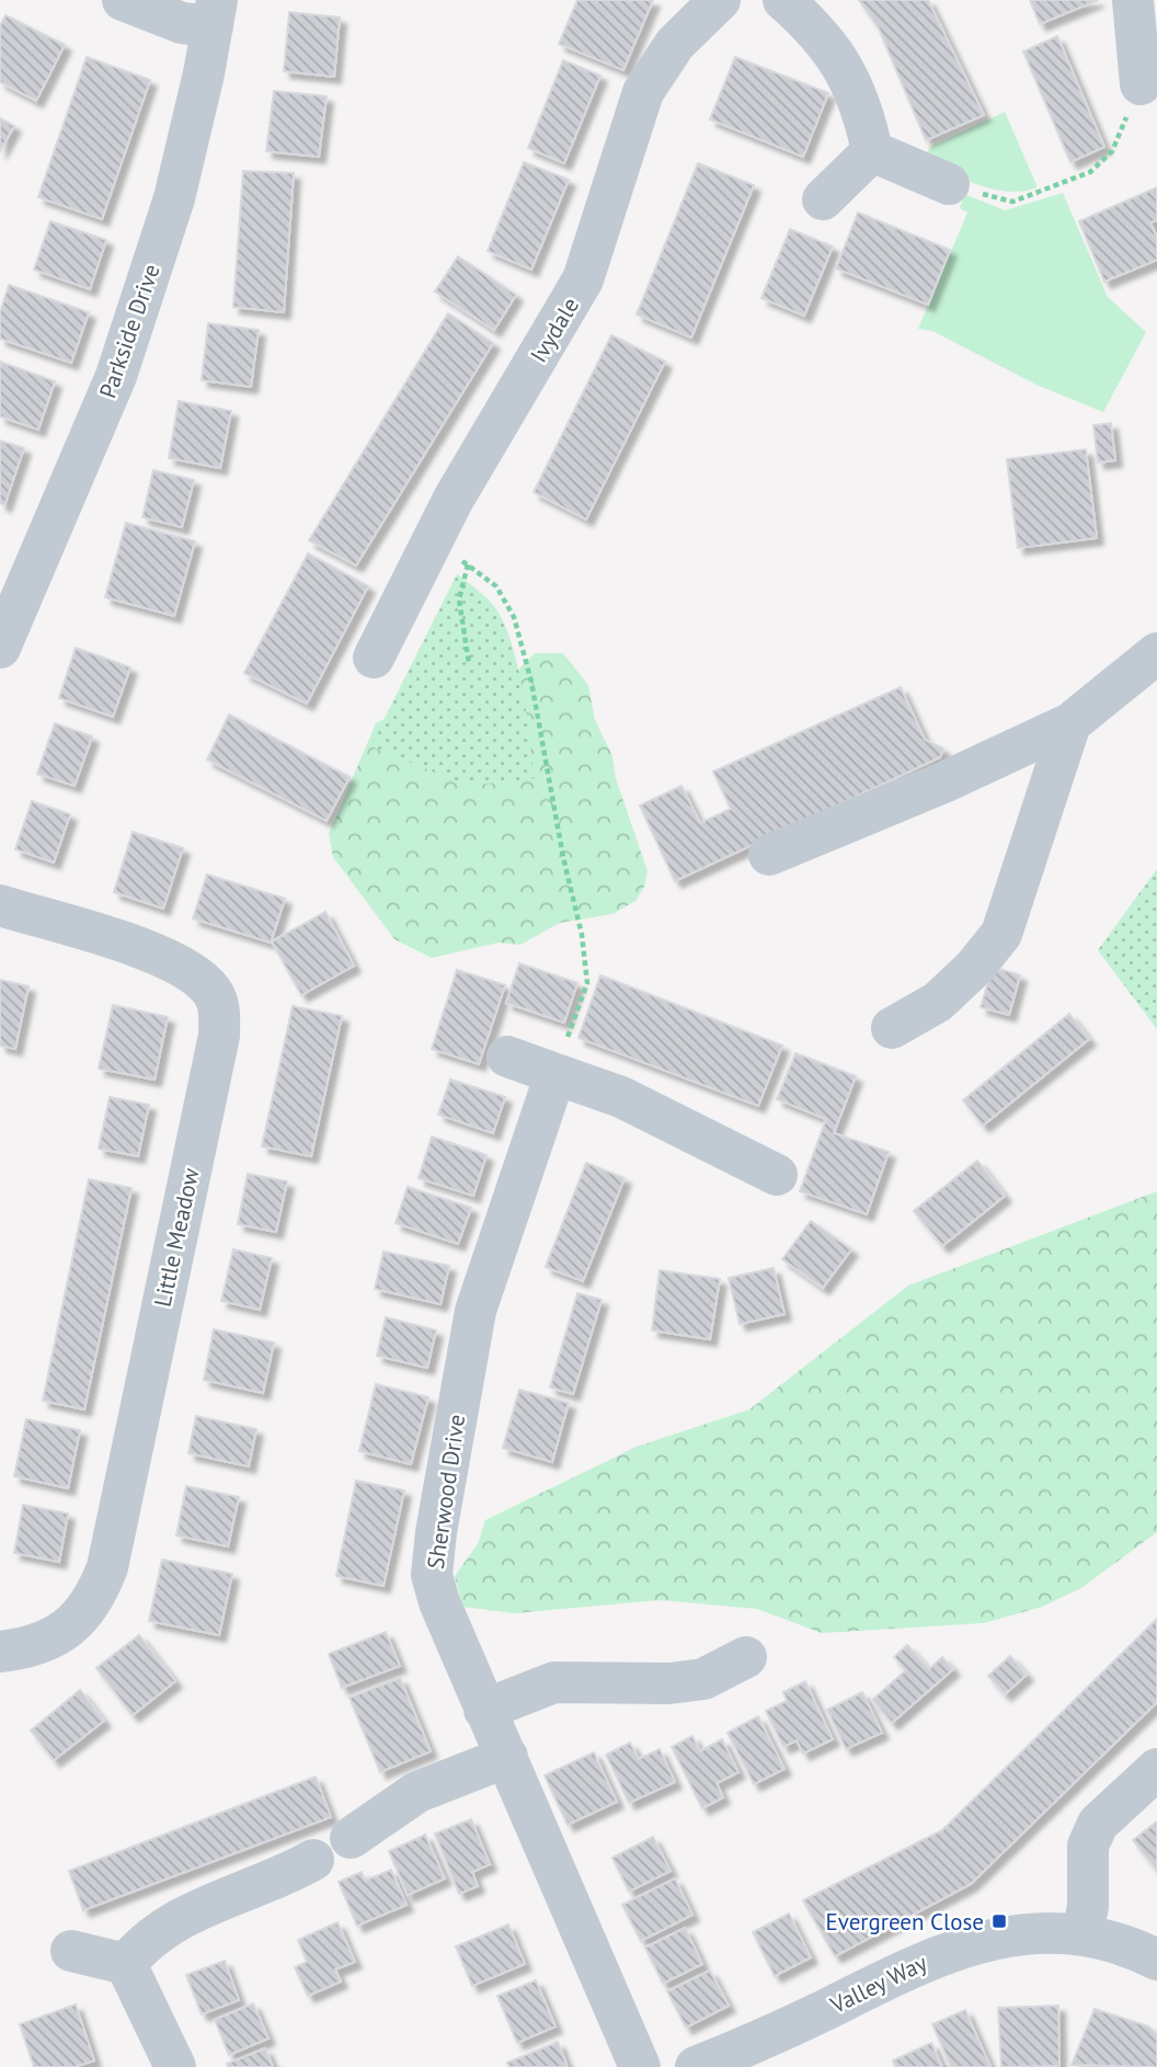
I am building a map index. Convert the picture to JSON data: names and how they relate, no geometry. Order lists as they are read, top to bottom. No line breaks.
{"streets":{"street":["Ivydale","Parkside Drive","Little Meadow","Sherwood Drive","Valley Way"]},"places":{"transit":["Evergreen Close"]}}
